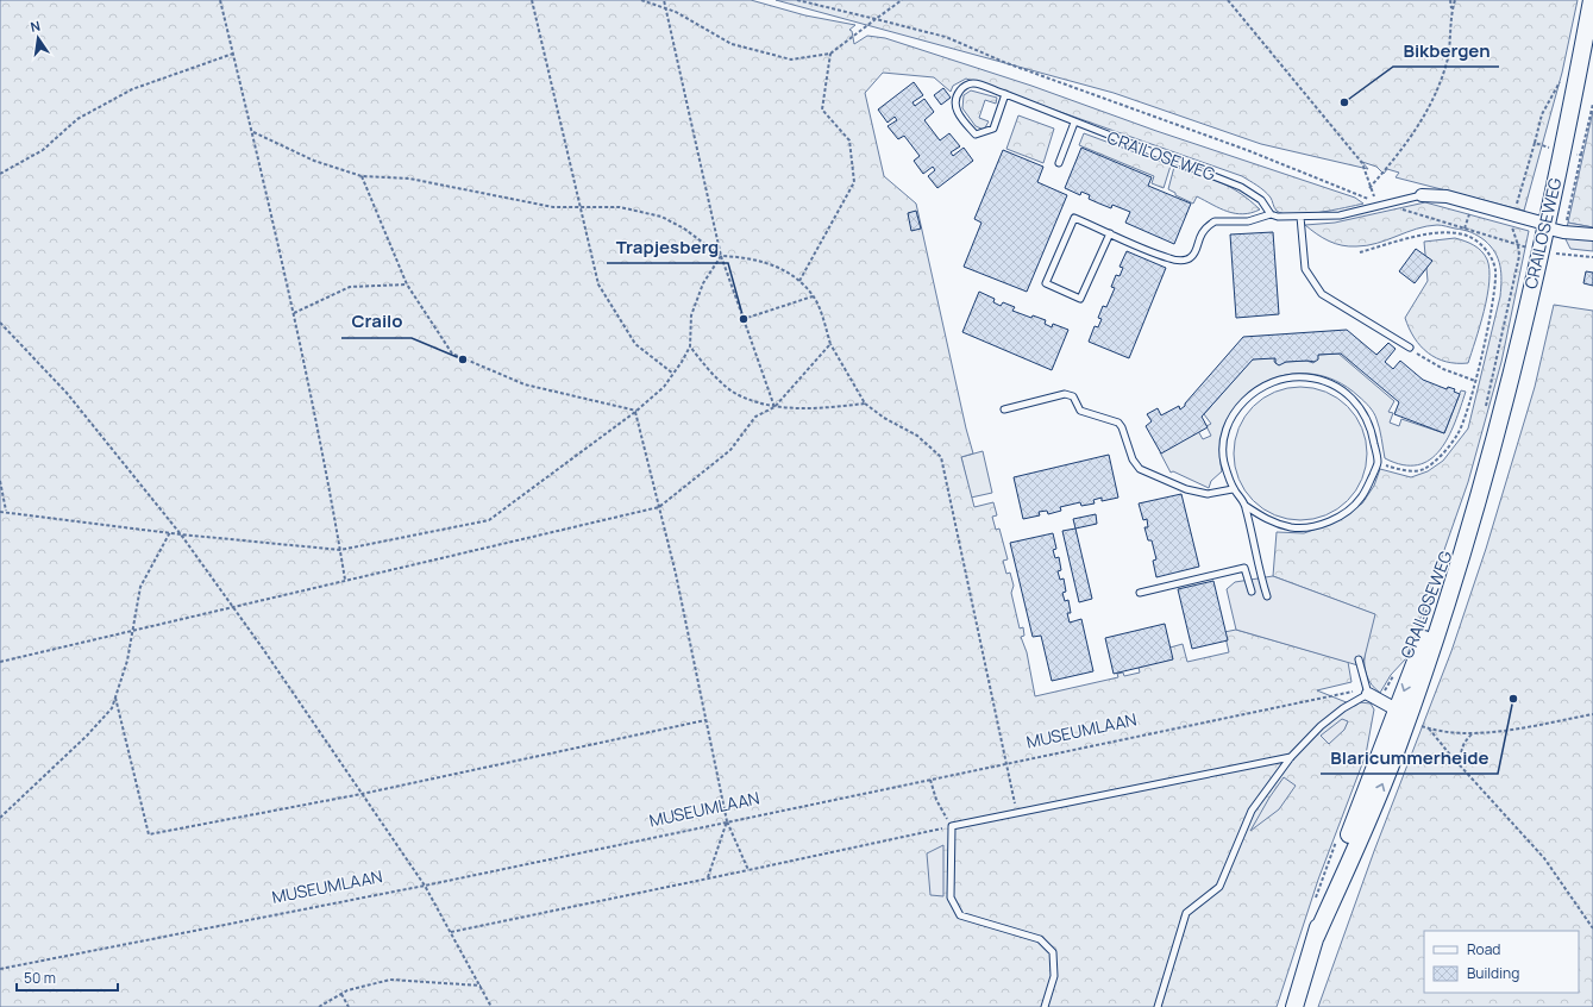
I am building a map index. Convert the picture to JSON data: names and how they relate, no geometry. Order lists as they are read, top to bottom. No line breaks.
{"streets":{"main road":["CRAILOSEWEG"],"path":["MUSEUMLAAN"]},"places":["Bikbergen","Trapjesberg","Crailo","Blaricummerheide"],"legend":["Road","Building"],"scale_bar":"50 m","north":"top"}
